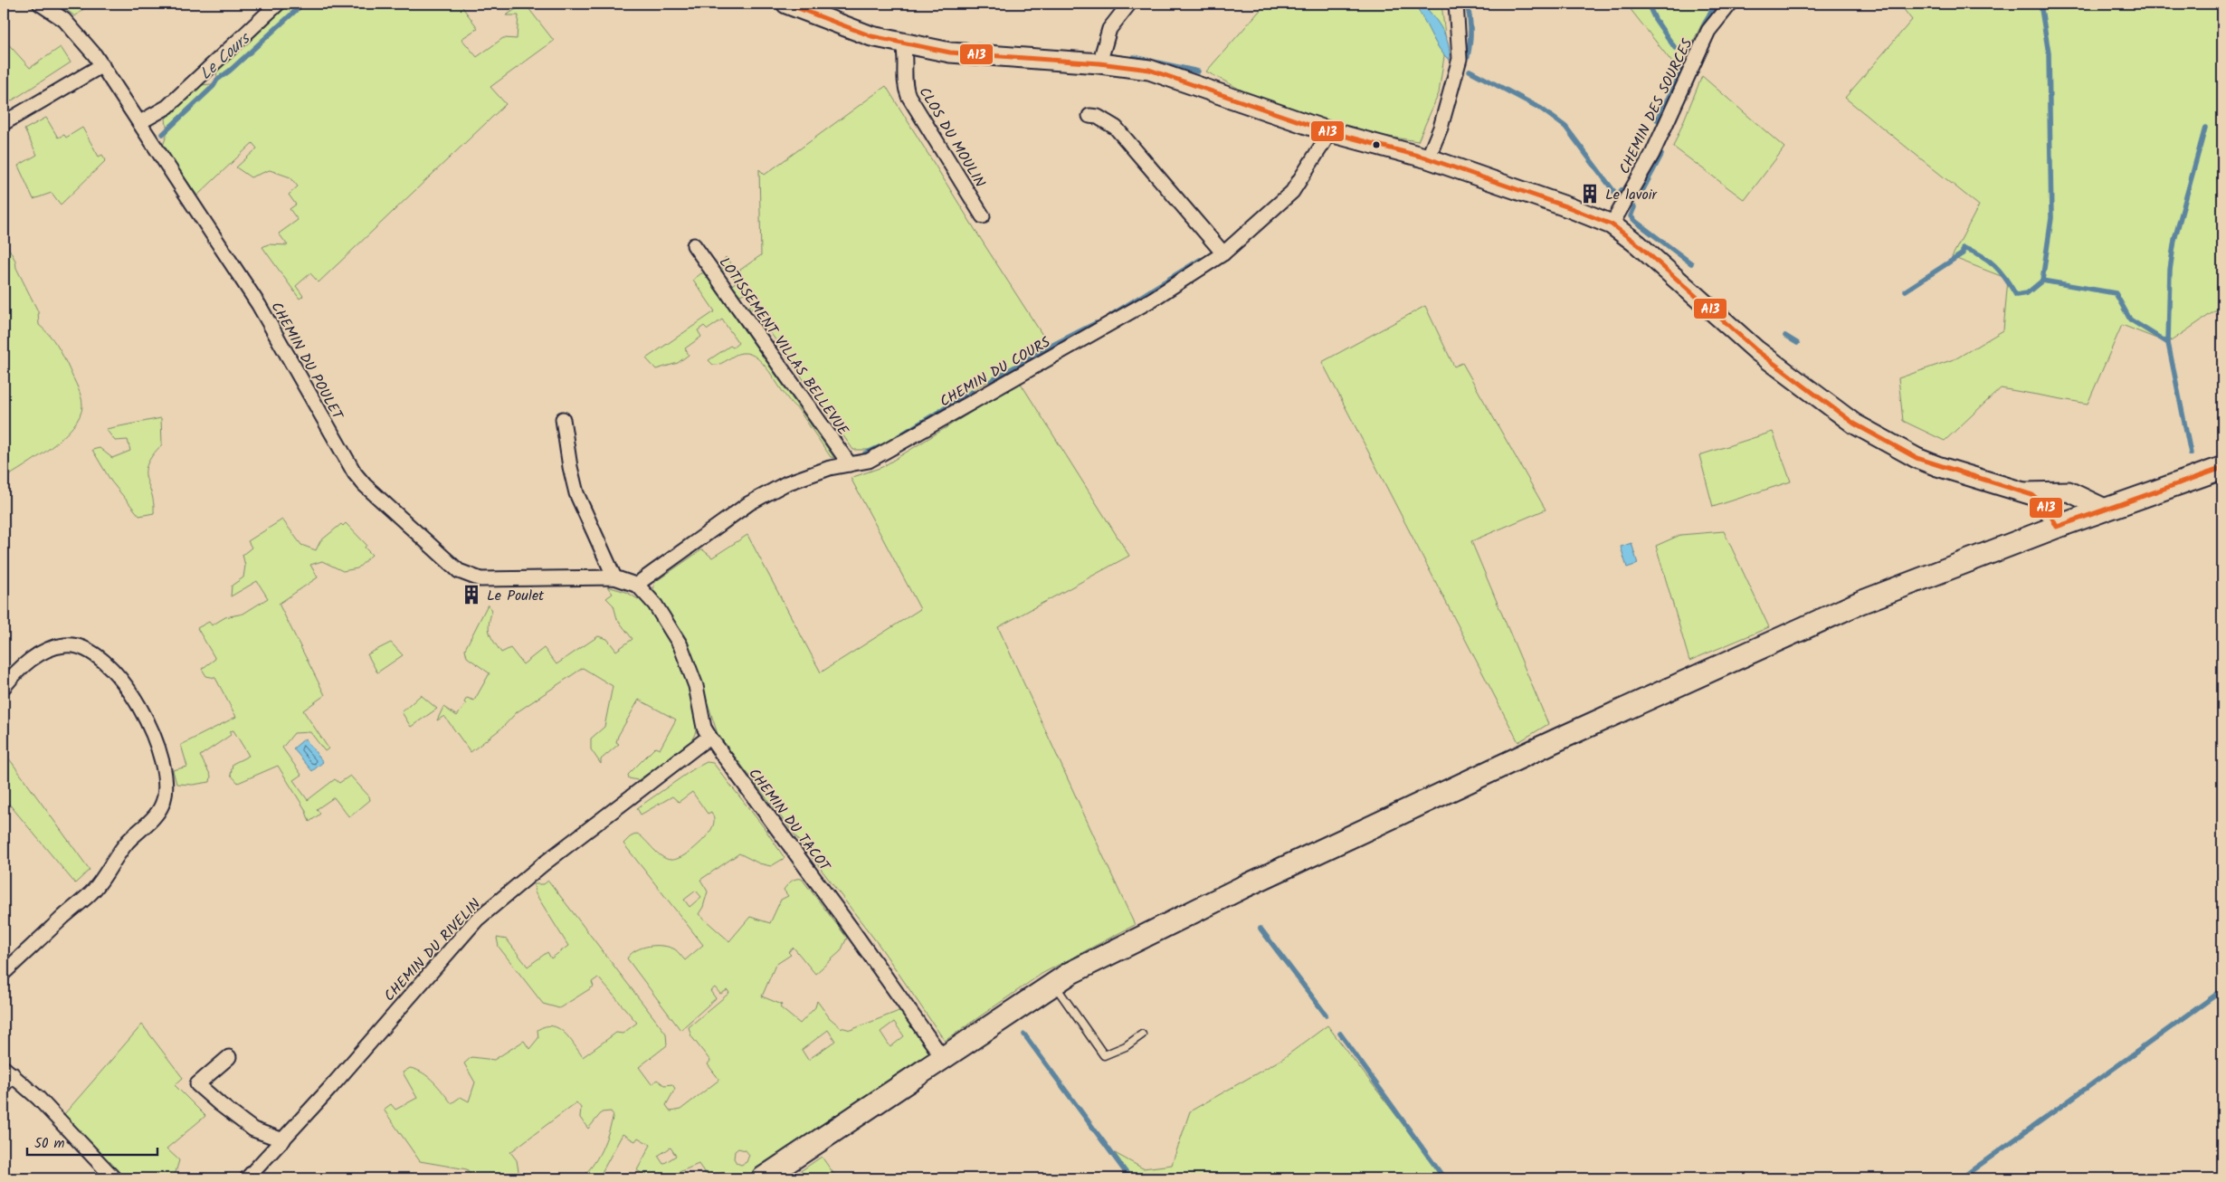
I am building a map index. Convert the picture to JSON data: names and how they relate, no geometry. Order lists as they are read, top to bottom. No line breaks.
{"streets":{"street":["CHEMIN DES SOURCES","CLOS DU MOULIN","LOTISSEMENT VILLAS BELLEVUE","CHEMIN DU POULET","CHEMIN DU COURS","CHEMIN DU TACOT","CHEMIN DU RIVELIN"]},"crossings":[["LOTISSEMENT VILLAS BELLEVUE","CHEMIN DU COURS"],["CHEMIN DU POULET","CHEMIN DU COURS"],["CHEMIN DU POULET","CHEMIN DU TACOT"],["CHEMIN DU COURS","CHEMIN DU TACOT"],["CHEMIN DU TACOT","CHEMIN DU RIVELIN"]],"water":["Le Cours"],"places":{"building":["Le lavoir","Le Poulet"]},"lines":["transit line A13"],"scale_bar":"50 m"}
